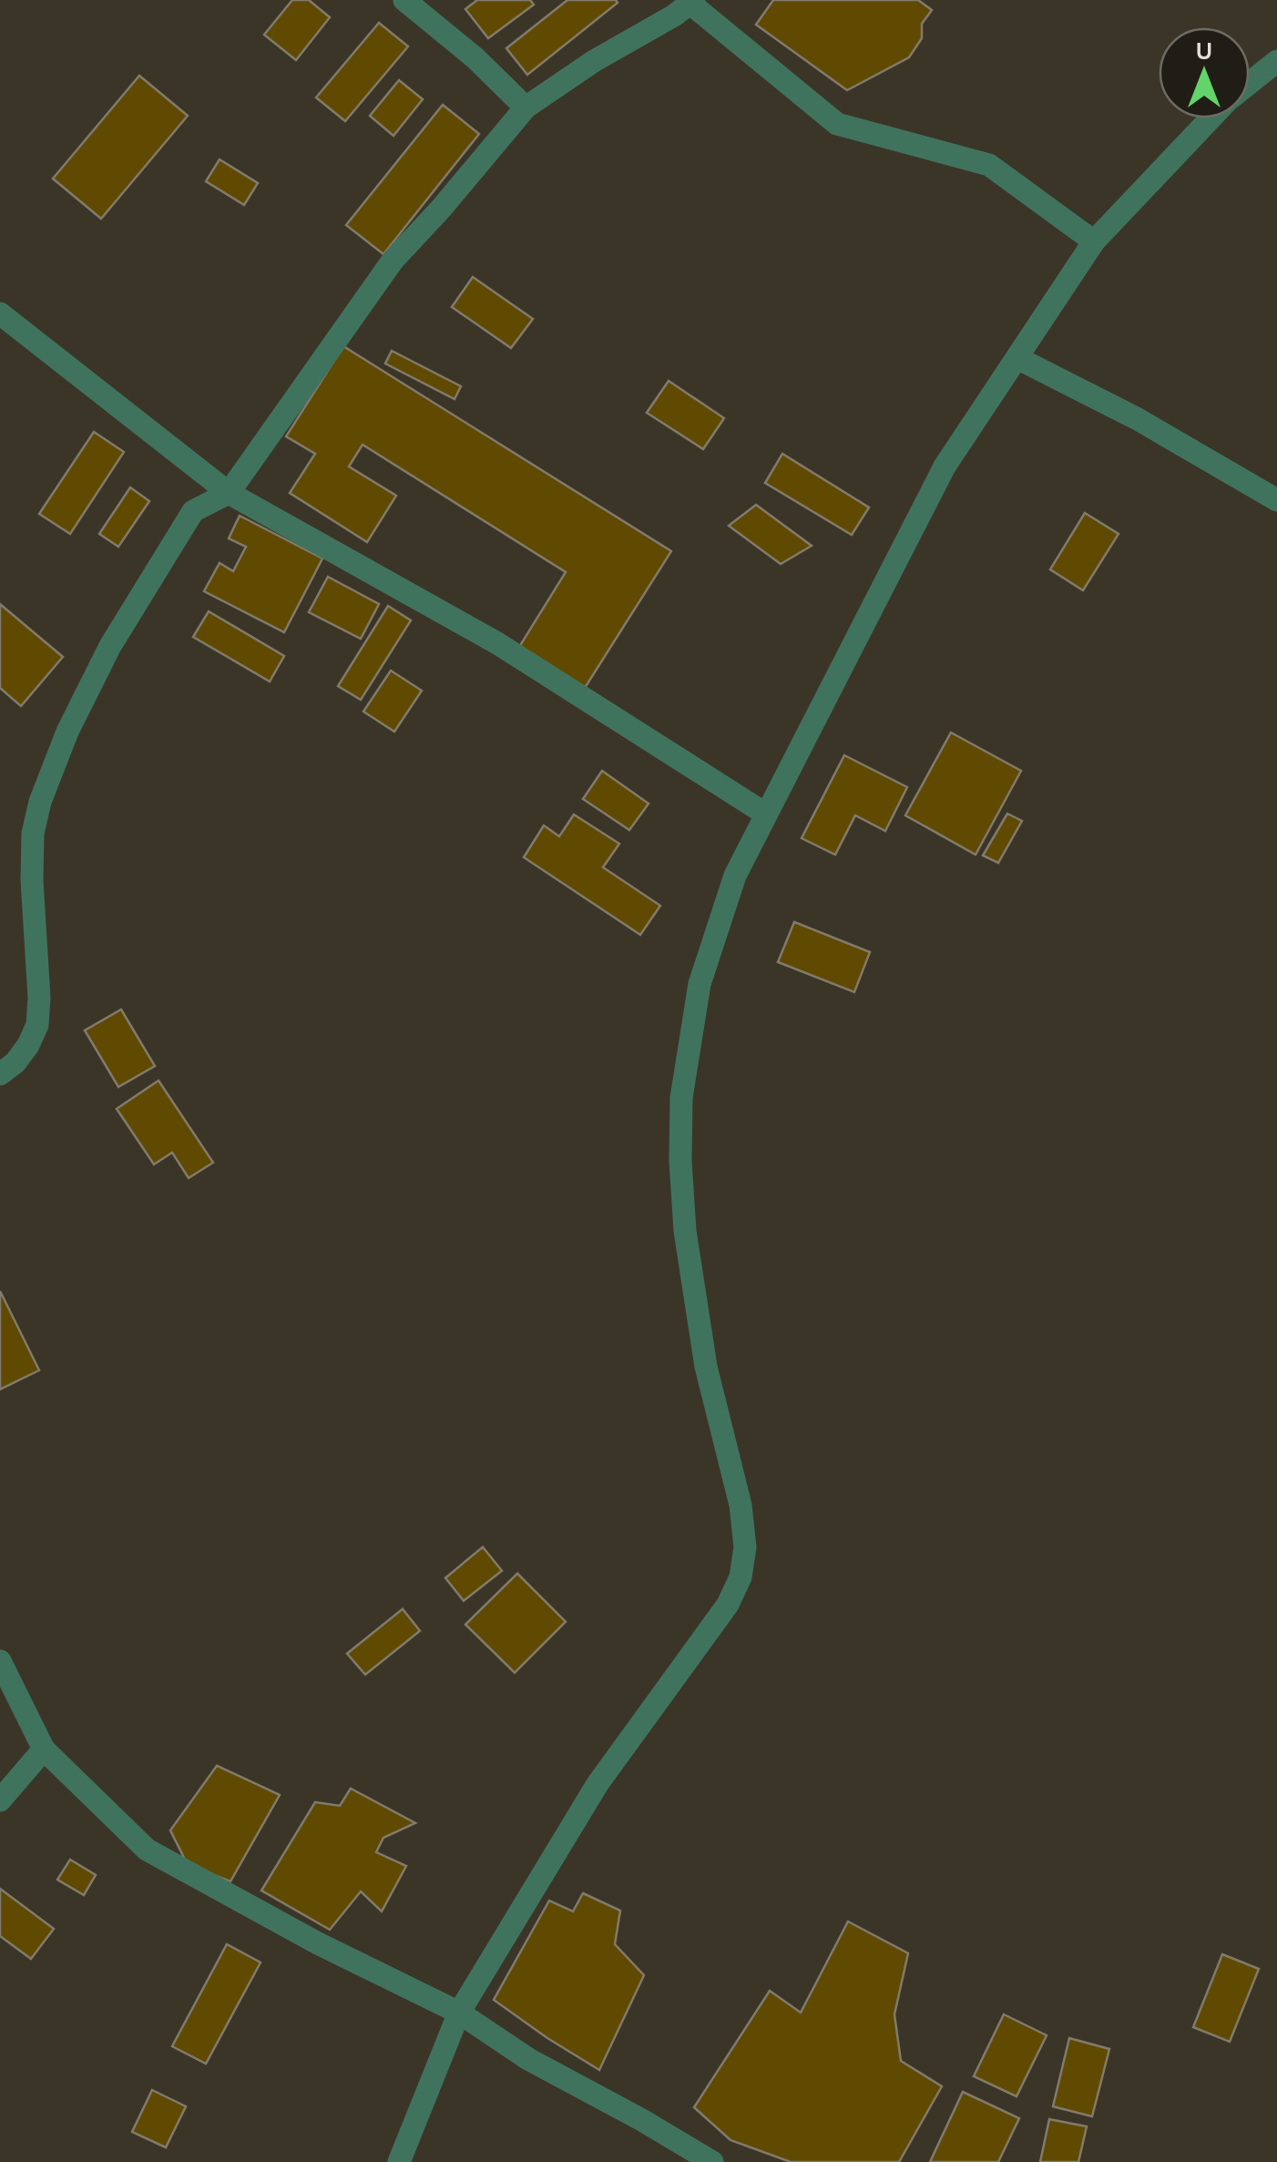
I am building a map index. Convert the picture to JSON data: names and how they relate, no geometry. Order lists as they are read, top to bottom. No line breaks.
{"north":"top"}
